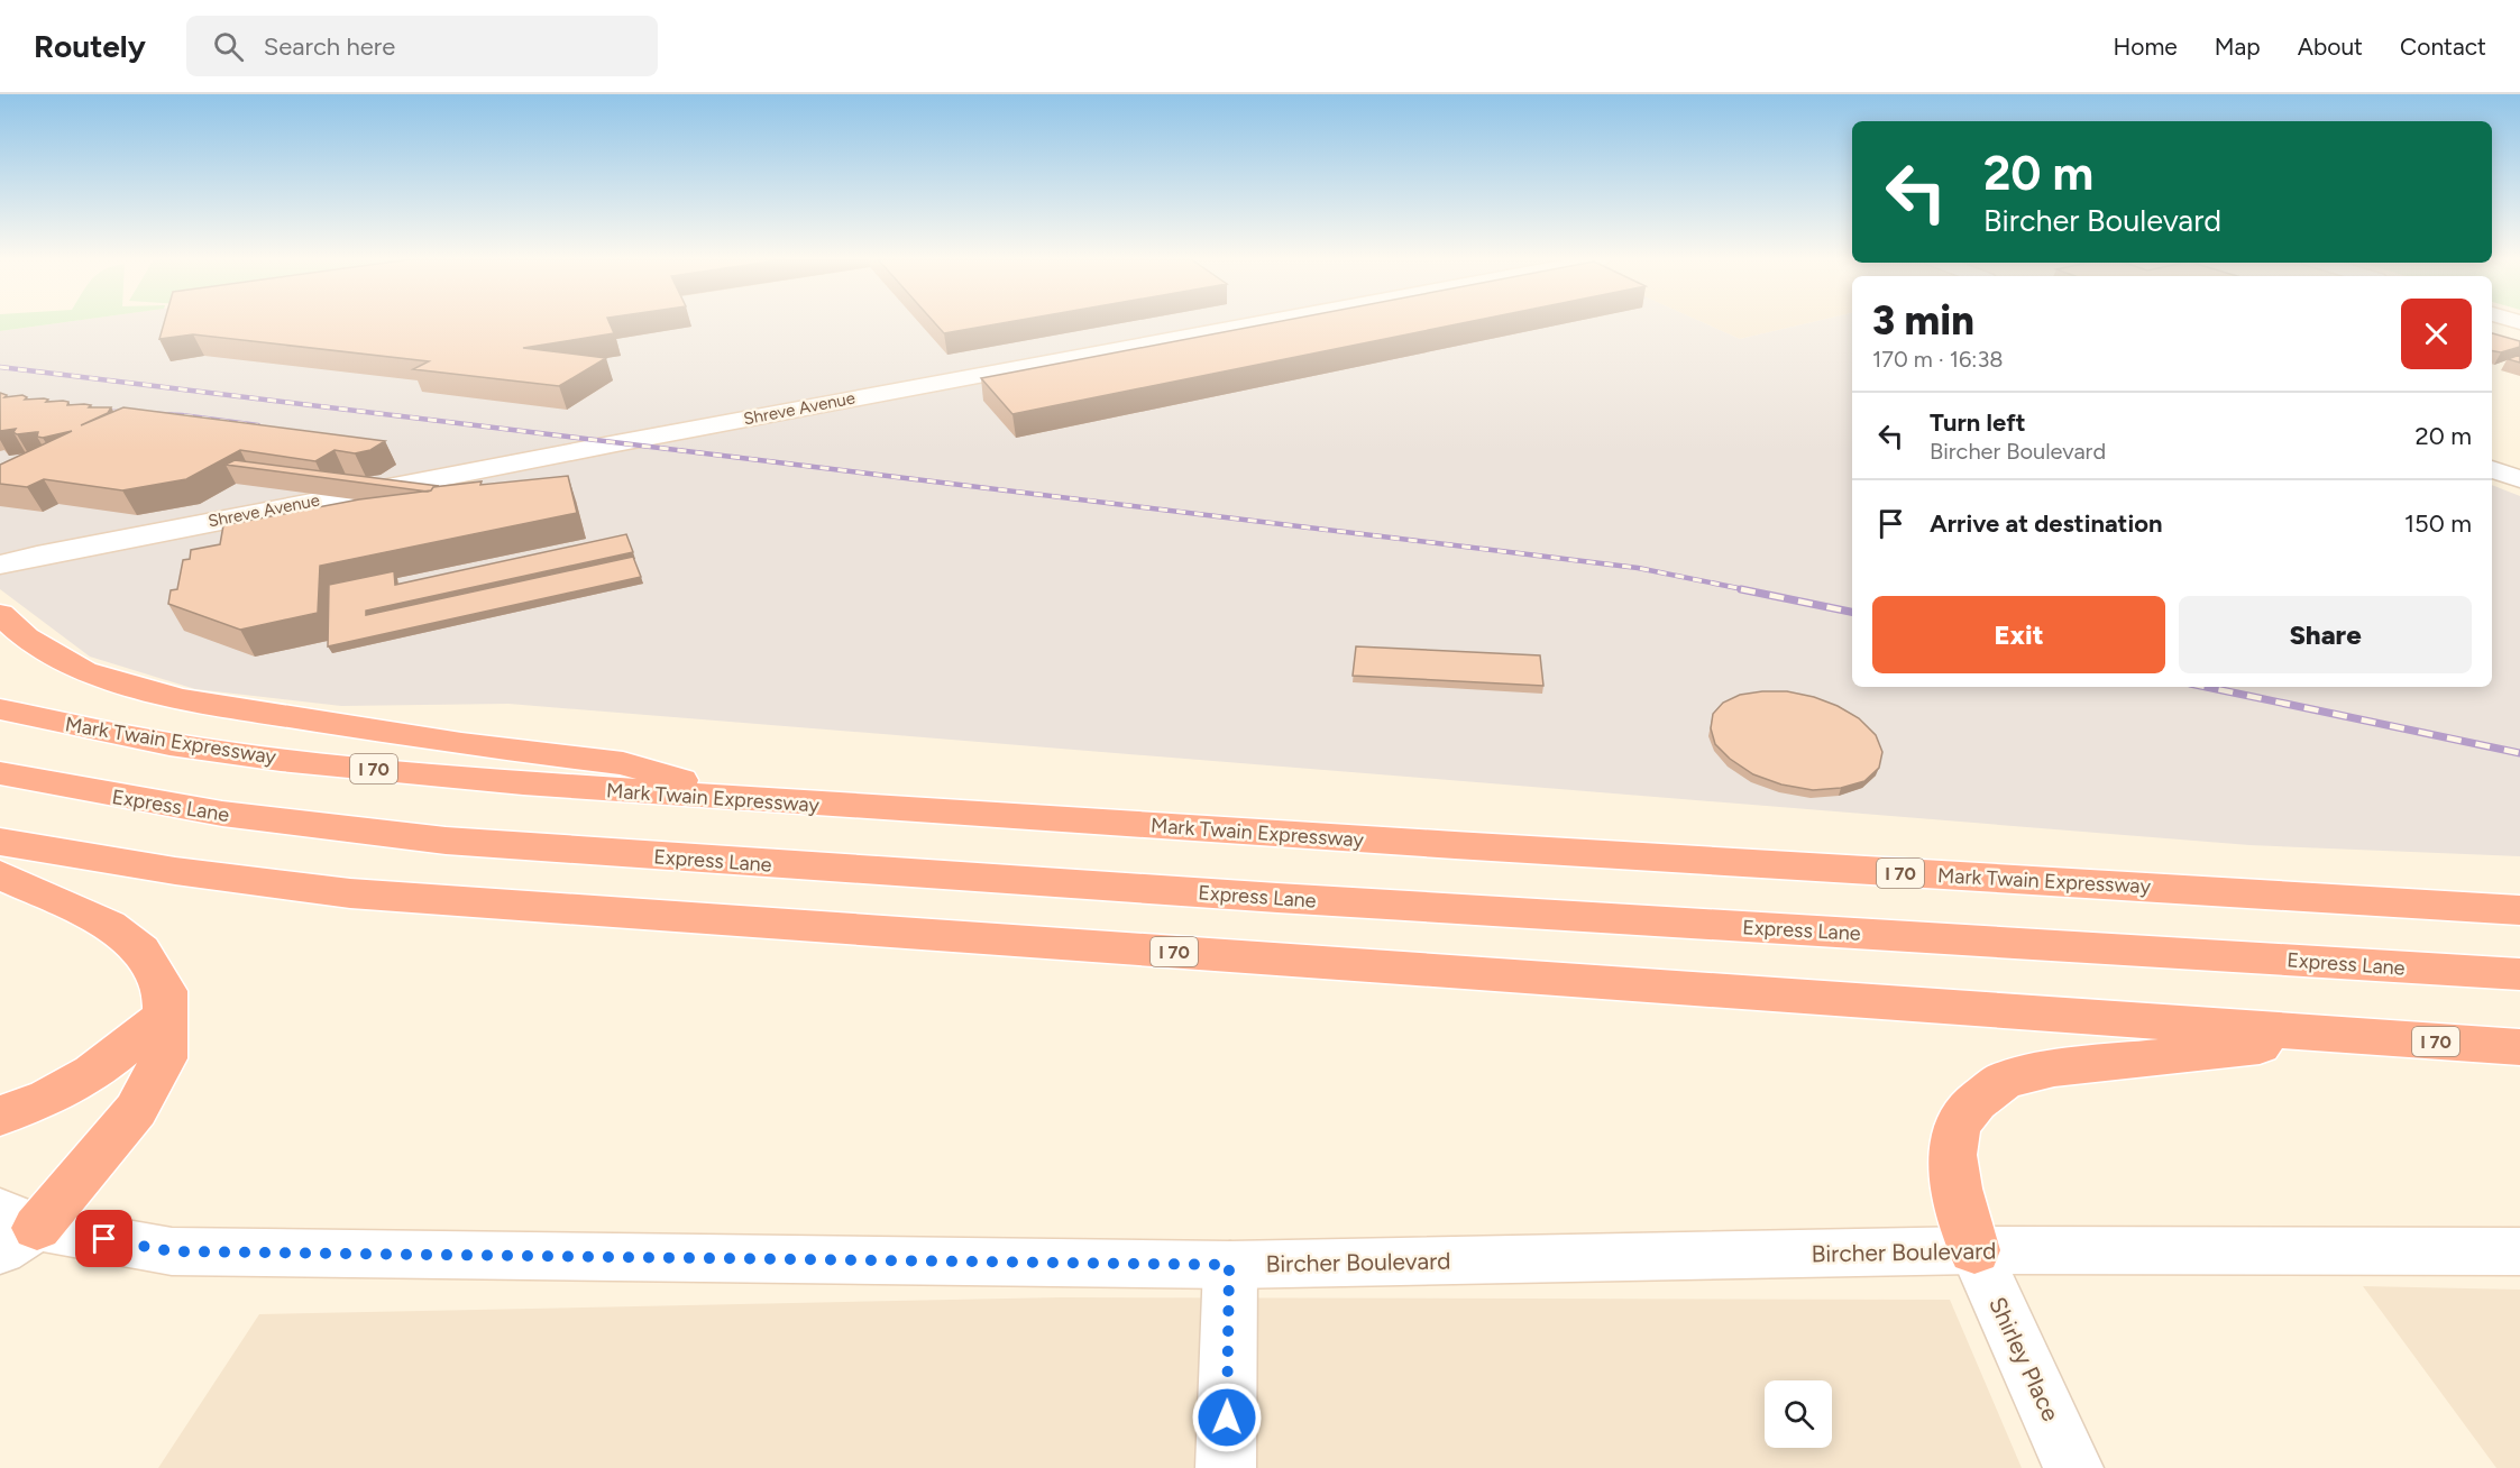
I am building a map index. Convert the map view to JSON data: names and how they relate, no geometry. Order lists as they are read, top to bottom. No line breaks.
{"streets":{"highway":["Mark Twain Expressway","I 70","Express Lane"],"street":["Shreve Avenue","Bircher Boulevard","Shirley Place"]},"crossings":[["Bircher Boulevard","Shirley Place"]],"page":{"header":"Routely","search":"Search here","nav":["Home","Map","About","Contact"],"turn":["20 m","Bircher Boulevard"],"heading":["3 min","170 m · 16:38"],"list":[{"name":"Turn left","note":"Bircher Boulevard","value":"20 m"},{"name":"Arrive at destination","value":"150 m"}],"buttons":["Exit","Share"]}}
